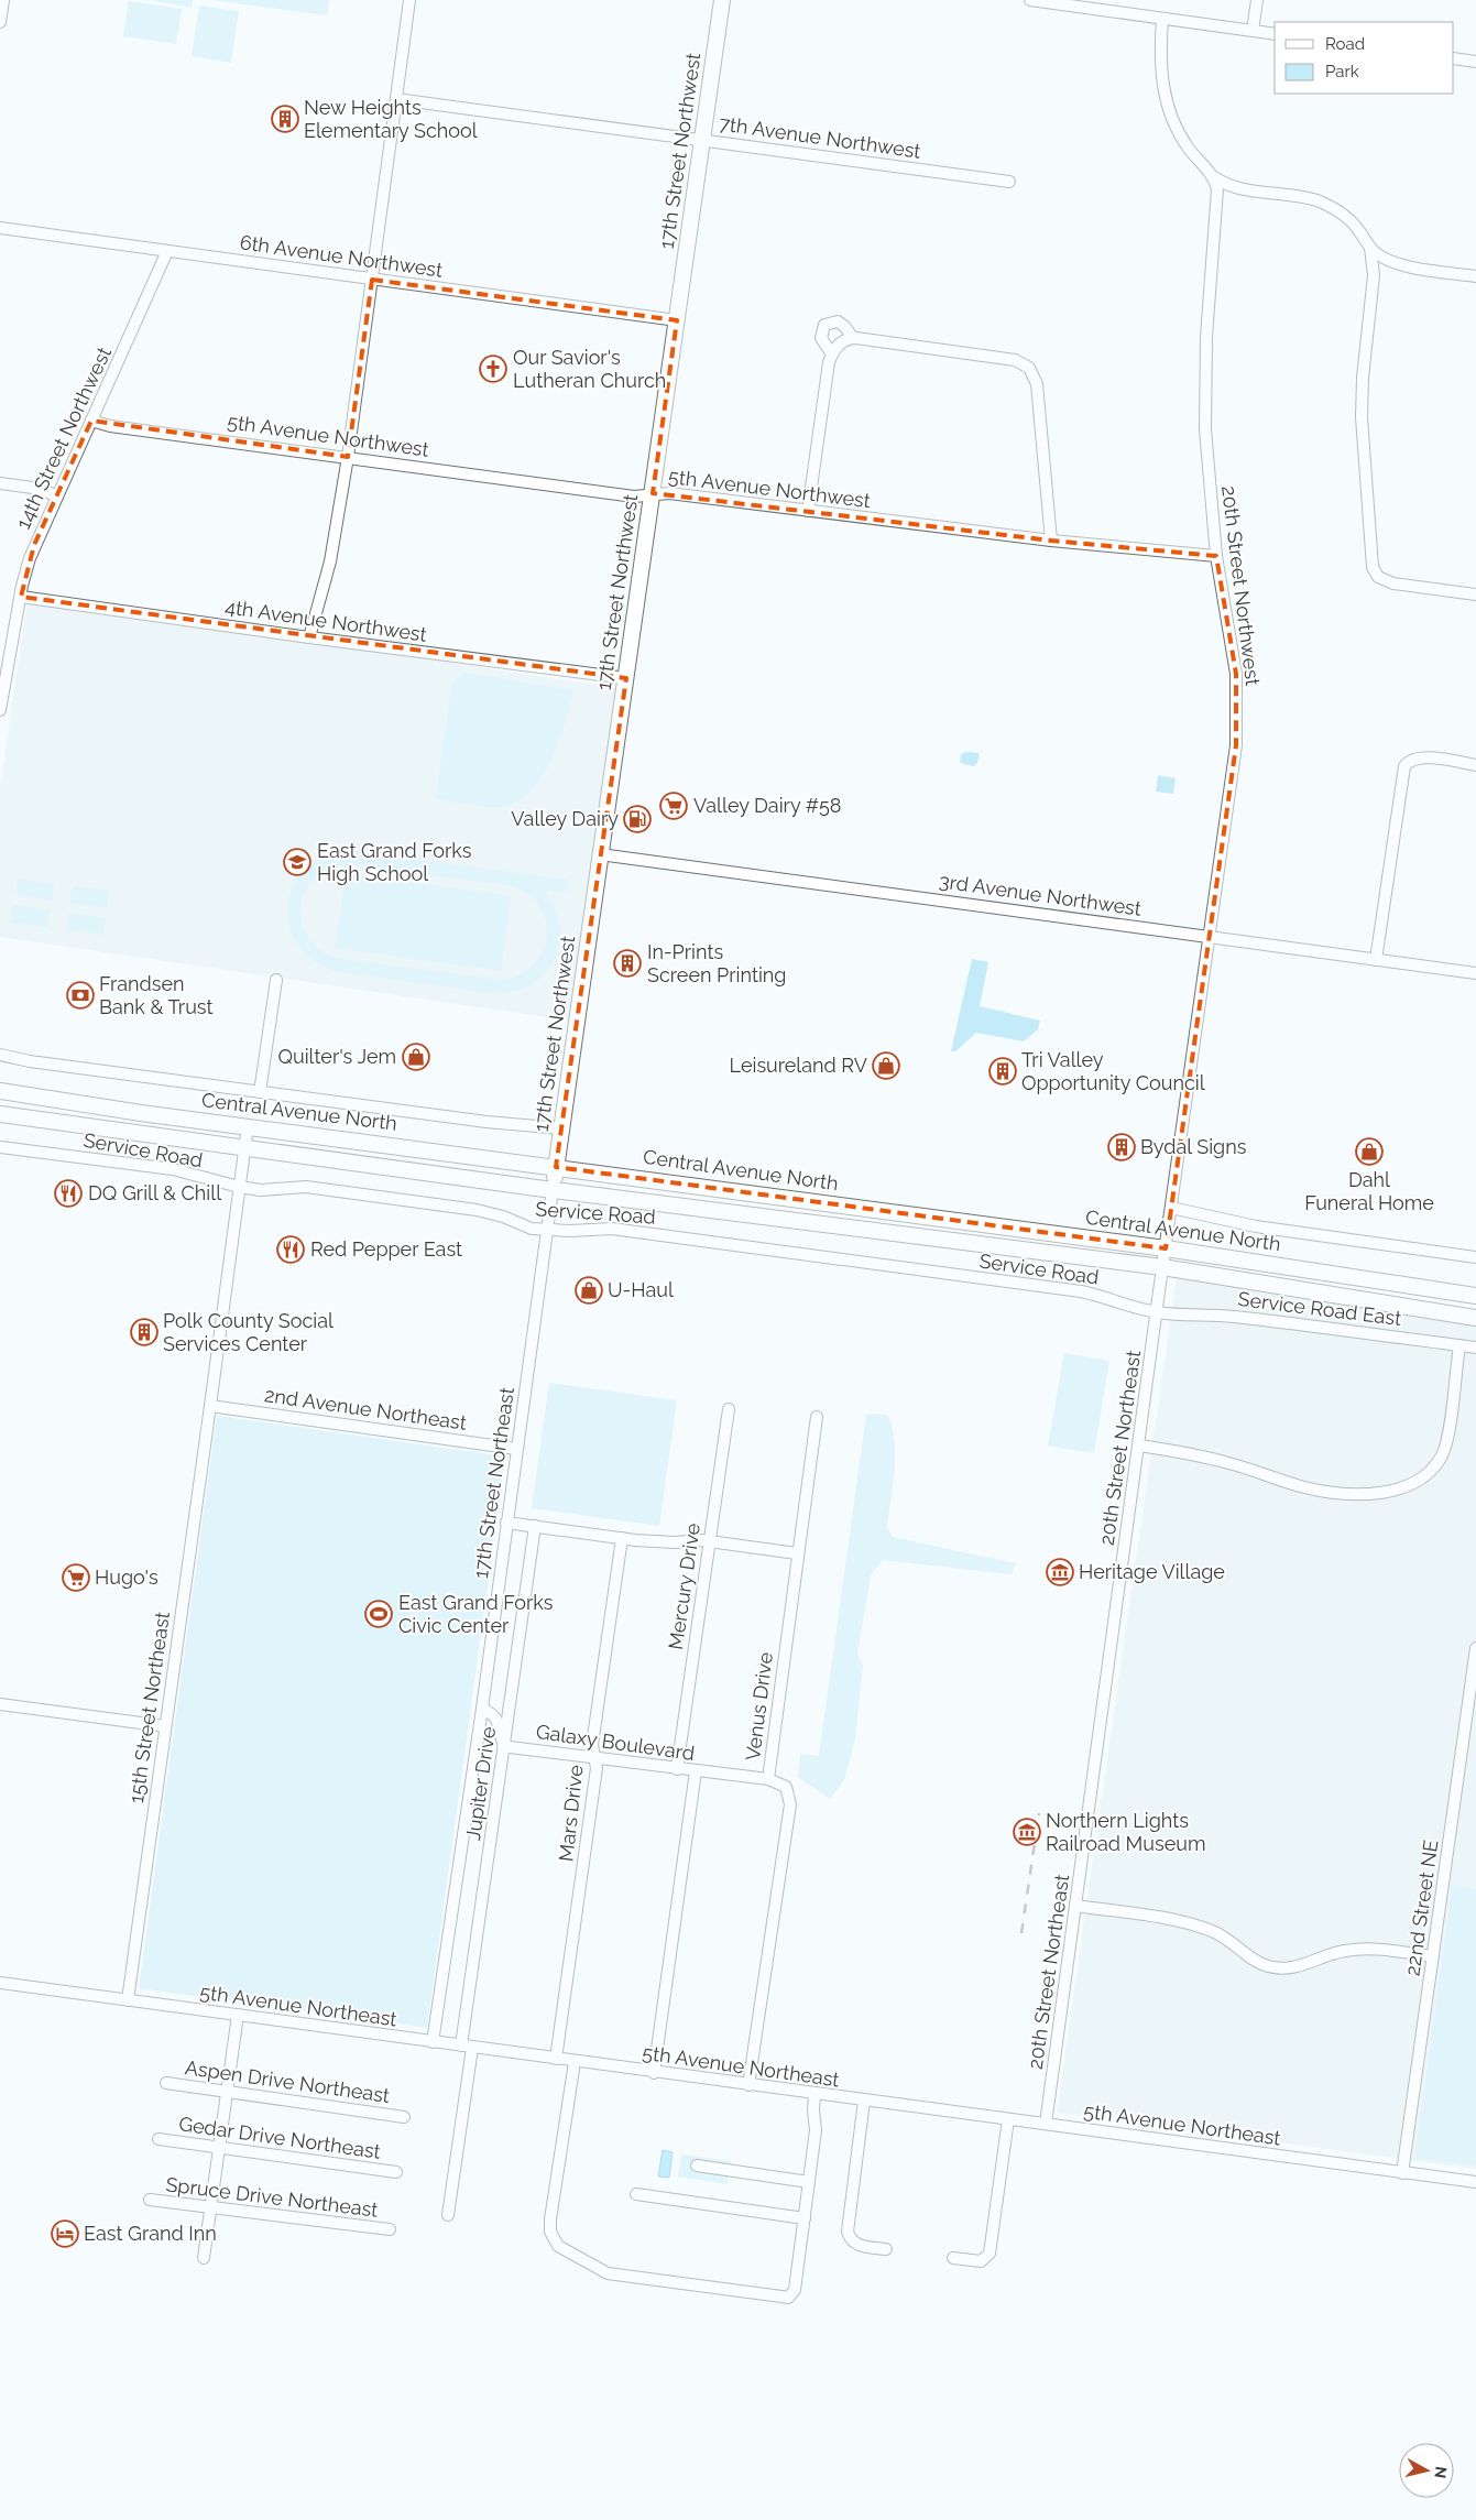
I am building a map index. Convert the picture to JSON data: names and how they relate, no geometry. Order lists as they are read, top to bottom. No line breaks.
{"streets":{"main road":["17th Street Northwest","Central Avenue North"],"street":["7th Avenue Northwest","6th Avenue Northwest","5th Avenue Northwest","14th Street Northwest","20th Street Northwest","4th Avenue Northwest","3rd Avenue Northwest","Service Road","Service Road East","2nd Avenue Northeast","20th Street Northeast","17th Street Northeast","Mercury Drive","Venus Drive","15th Street Northeast","Galaxy Boulevard","Jupiter Drive","Mars Drive","22nd Street NE","5th Avenue Northeast","Aspen Drive Northeast","Gedar Drive Northeast","Spruce Drive Northeast"]},"crossings":[["7th Avenue Northwest","17th Street Northwest"],["17th Street Northwest","6th Avenue Northwest"],["17th Street Northwest","5th Avenue Northwest"],["17th Street Northwest","4th Avenue Northwest"],["17th Street Northwest","3rd Avenue Northwest"],["17th Street Northwest","Central Avenue North"],["17th Street Northwest","17th Street Northeast"],["6th Avenue Northwest","14th Street Northwest"],["5th Avenue Northwest","14th Street Northwest"],["5th Avenue Northwest","20th Street Northwest"],["14th Street Northwest","4th Avenue Northwest"],["20th Street Northwest","3rd Avenue Northwest"],["20th Street Northwest","Central Avenue North"],["20th Street Northwest","20th Street Northeast"],["Central Avenue North","20th Street Northeast"],["Central Avenue North","17th Street Northeast"],["Central Avenue North","15th Street Northeast"],["Service Road","Service Road East"],["Service Road","20th Street Northeast"],["Service Road","17th Street Northeast"],["Service Road","15th Street Northeast"],["Service Road East","20th Street Northeast"],["2nd Avenue Northeast","17th Street Northeast"],["2nd Avenue Northeast","15th Street Northeast"],["20th Street Northeast","5th Avenue Northeast"],["17th Street Northeast","5th Avenue Northeast"],["Mercury Drive","Galaxy Boulevard"],["Venus Drive","Galaxy Boulevard"],["Venus Drive","5th Avenue Northeast"],["15th Street Northeast","5th Avenue Northeast"],["Galaxy Boulevard","Jupiter Drive"],["Galaxy Boulevard","Mars Drive"],["Jupiter Drive","5th Avenue Northeast"],["Mars Drive","5th Avenue Northeast"],["22nd Street NE","5th Avenue Northeast"]],"places":{"building":["New Heights Elementary School","In-Prints Screen Printing","Tri Valley Opportunity Council","Bydal Signs","Polk County Social Services Center"],"church":["Our Savior's Lutheran Church"],"supermarket":["Valley Dairy #58","Hugo's"],"fuel station":["Valley Dairy"],"school or university":["East Grand Forks High School"],"bank":["Frandsen Bank & Trust"],"shop":["Quilter's Jem","Leisureland RV","Dahl Funeral Home","U-Haul"],"restaurant":["DQ Grill & Chill","Red Pepper East"],"museum":["Heritage Village","Northern Lights Railroad Museum"],"sports":["East Grand Forks Civic Center"],"hotel":["East Grand Inn"]},"legend":["Road","Park"],"north":"right"}
